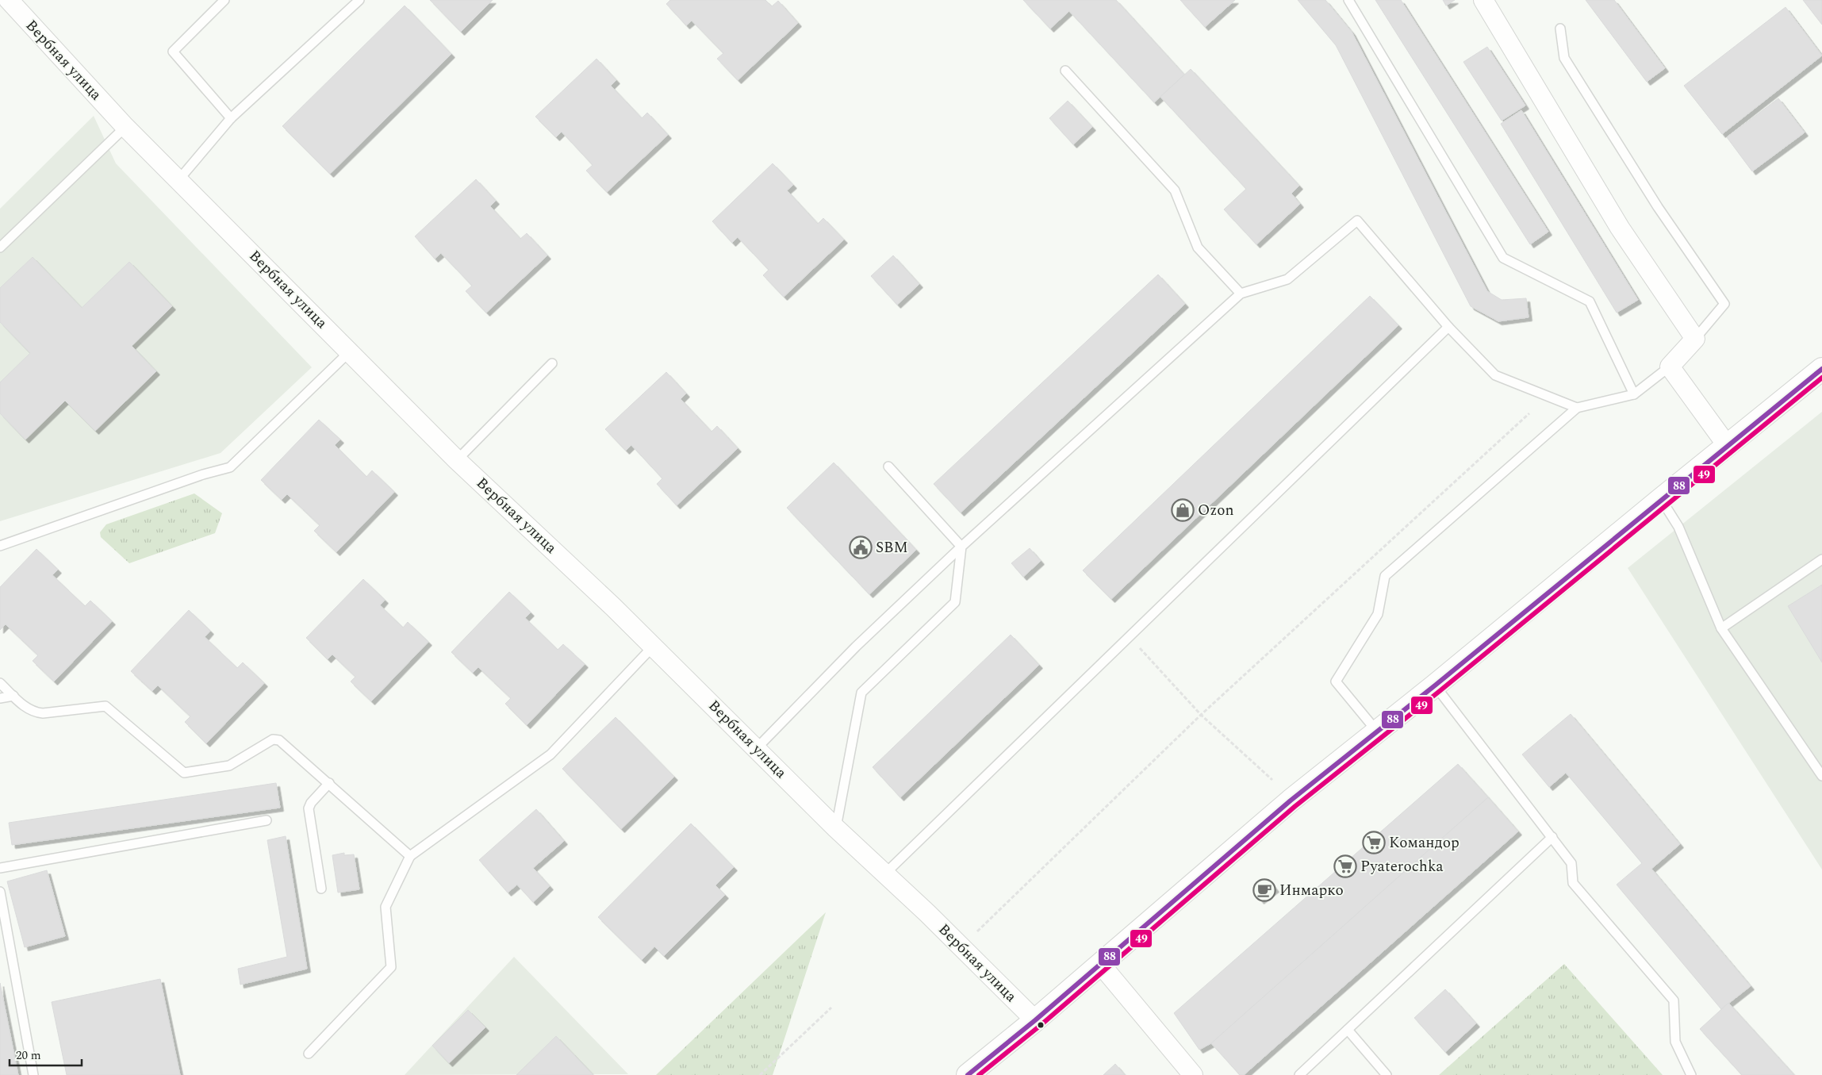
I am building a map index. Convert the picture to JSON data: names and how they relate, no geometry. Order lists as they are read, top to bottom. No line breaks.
{"streets":{"street":["Вербная улица"]},"places":{"shop":["Ozon"],"public building":["SBM"],"supermarket":["Командор","Pyaterochka"],"cafe":["Инмарко"]},"lines":["transit line 88","transit line 49"],"scale_bar":"20 m"}
